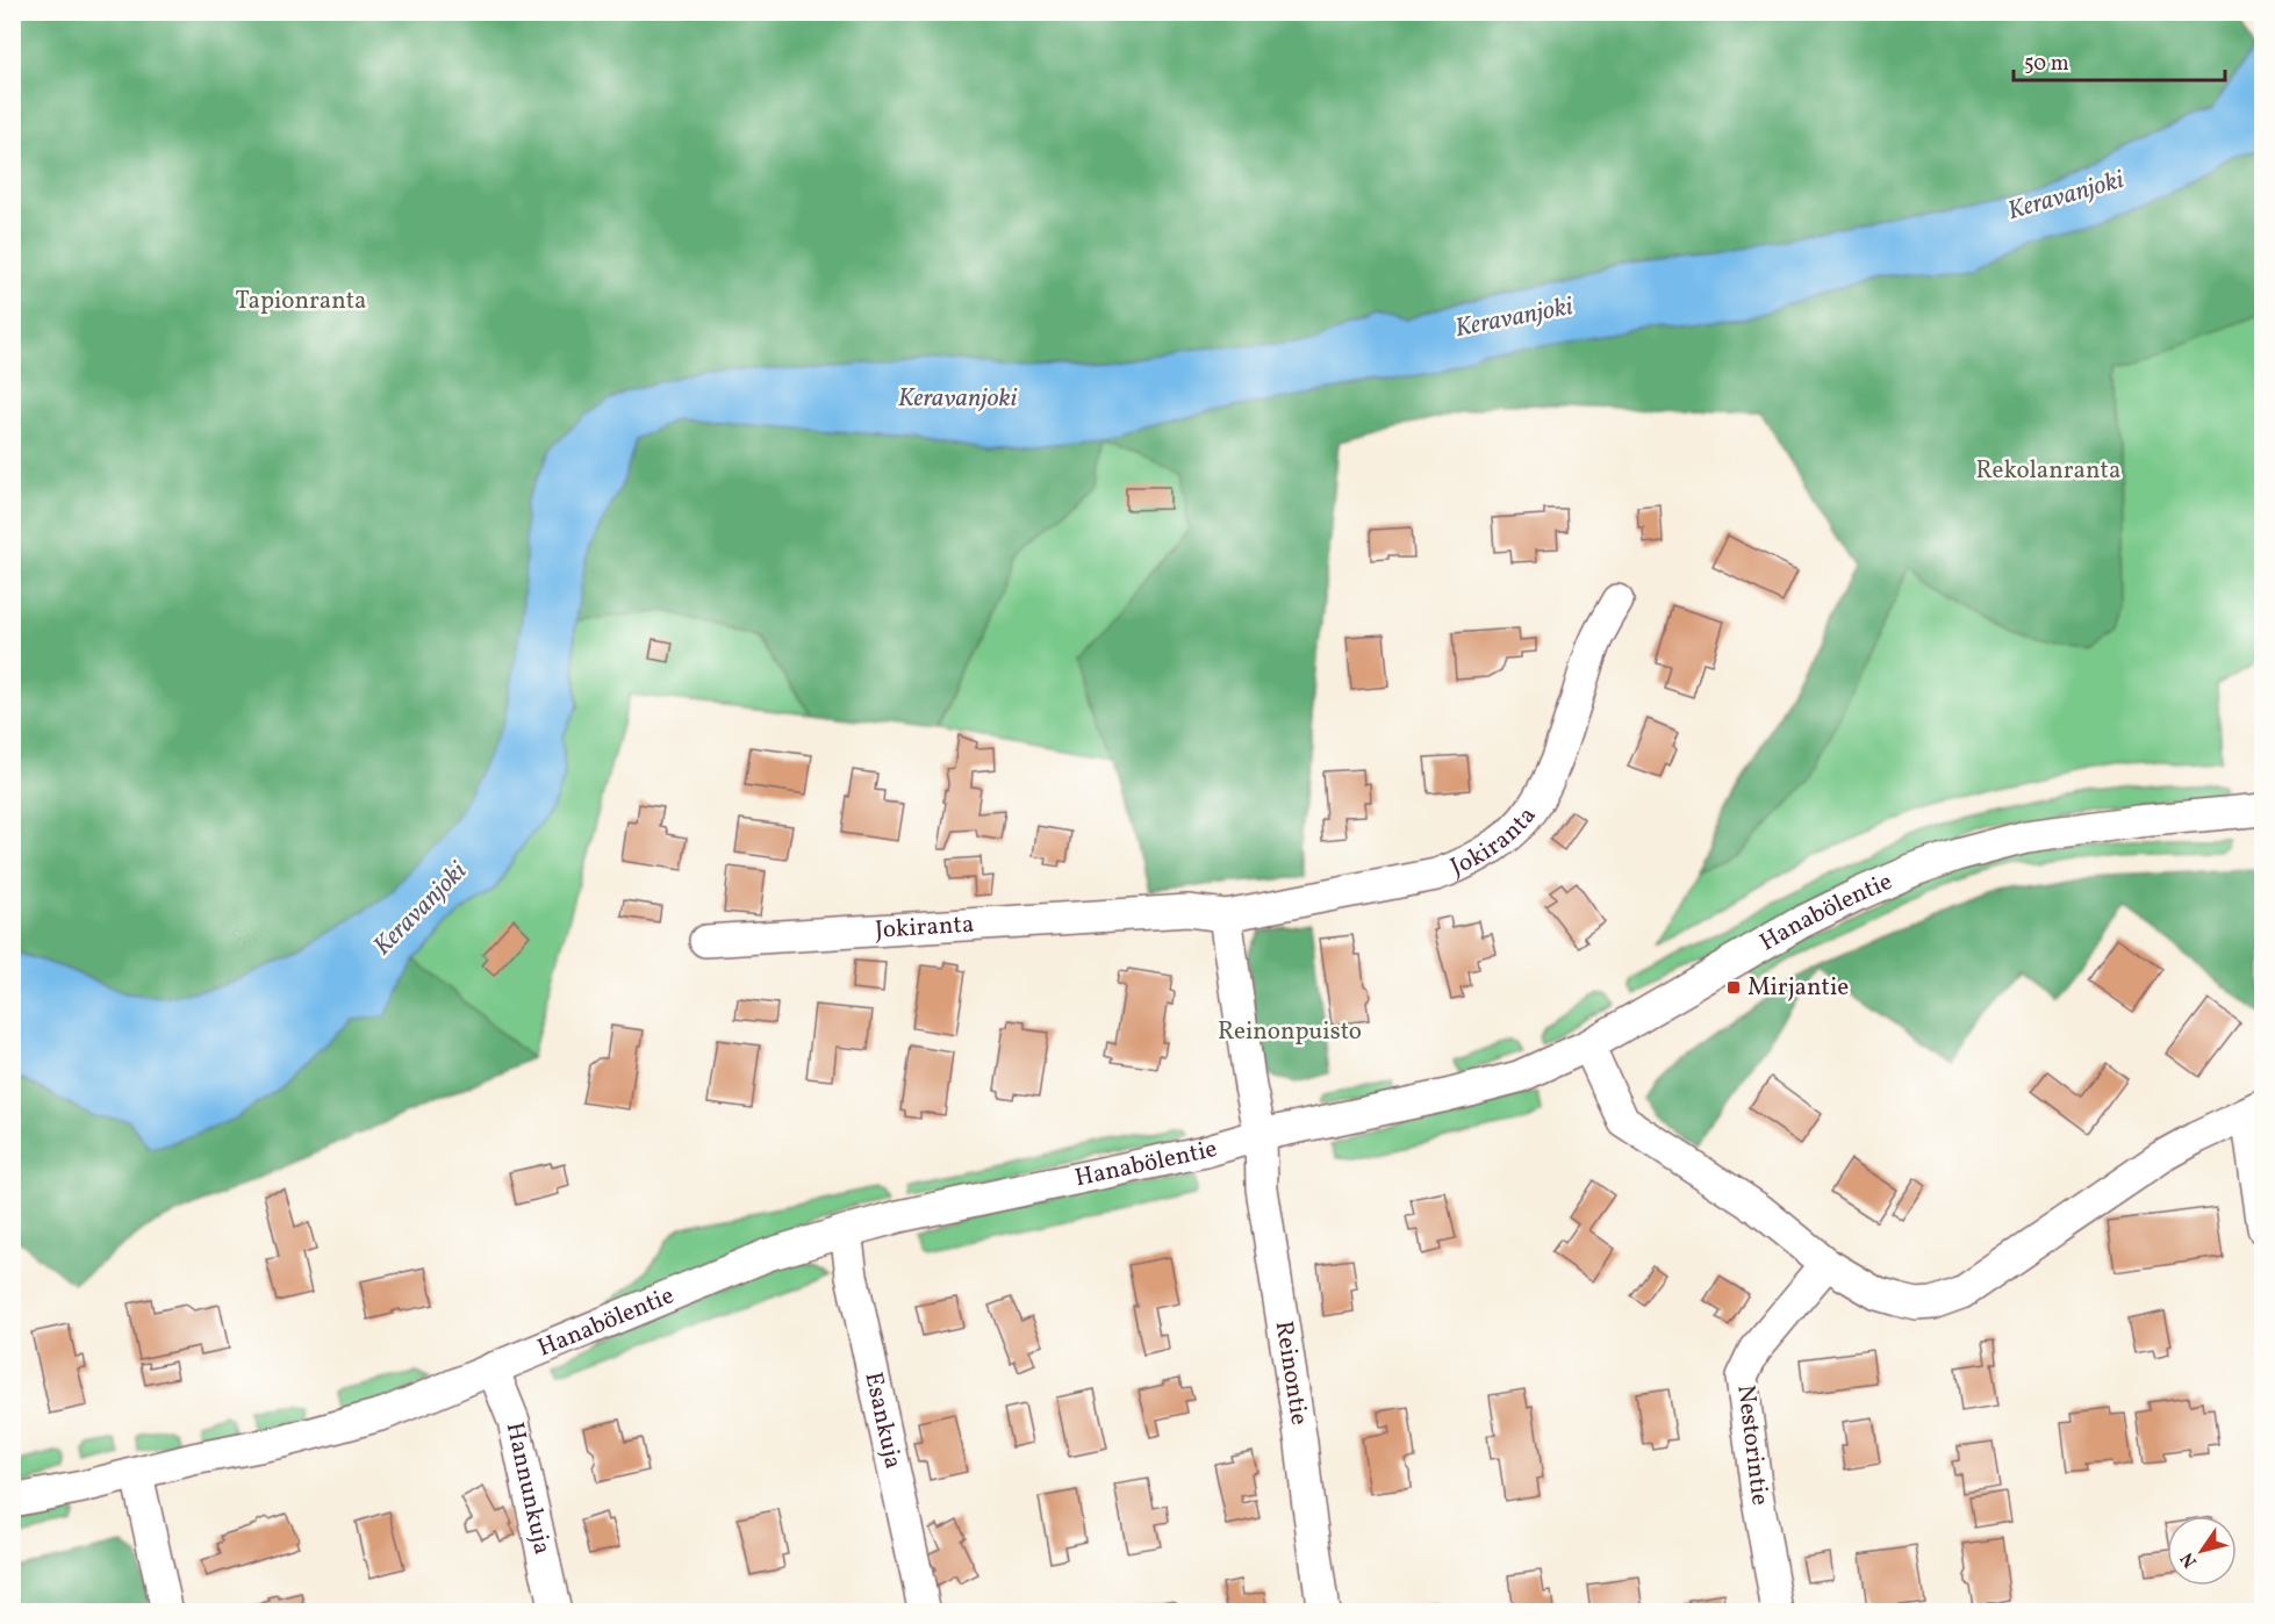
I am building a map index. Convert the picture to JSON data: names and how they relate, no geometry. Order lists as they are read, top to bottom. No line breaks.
{"streets":{"street":["Jokiranta","Hanabölentie","Reinontie","Esankuja","Nestorintie","Hannunkuja"]},"crossings":[["Hanabölentie","Reinontie"],["Hanabölentie","Esankuja"],["Hanabölentie","Hannunkuja"]],"water":["Keravanjoki"],"parks":["Tapionranta","Rekolanranta","Reinonpuisto"],"places":{"transit":["Mirjantie"]},"scale_bar":"50 m","north":"bottom left"}
